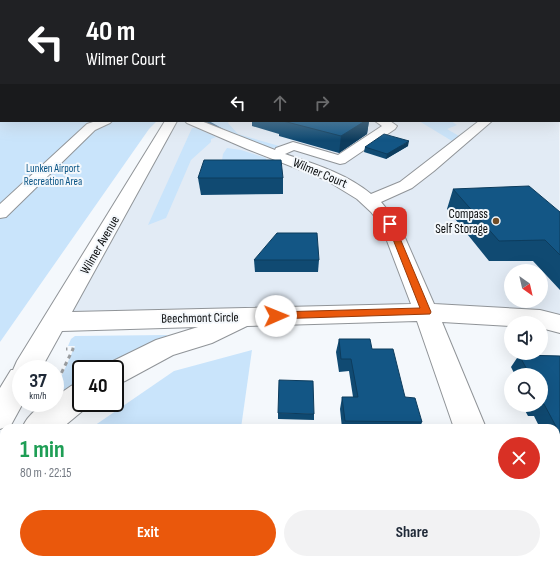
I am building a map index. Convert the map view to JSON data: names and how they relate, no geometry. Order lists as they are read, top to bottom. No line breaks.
{"streets":{"street":["Wilmer Court","Wilmer Avenue","Beechmont Circle"]},"crossings":[["Wilmer Court","Beechmont Circle"],["Wilmer Avenue","Beechmont Circle"]],"parks":["Lunken Airport Recreation Area"],"places":["Compass Self Storage"],"north":"bottom right","page":{"turn":["40 m","Wilmer Court"],"speed":"37 km/h","limit":"40","heading":["1 min","80 m · 22:15"],"buttons":["Exit","Share"]}}
